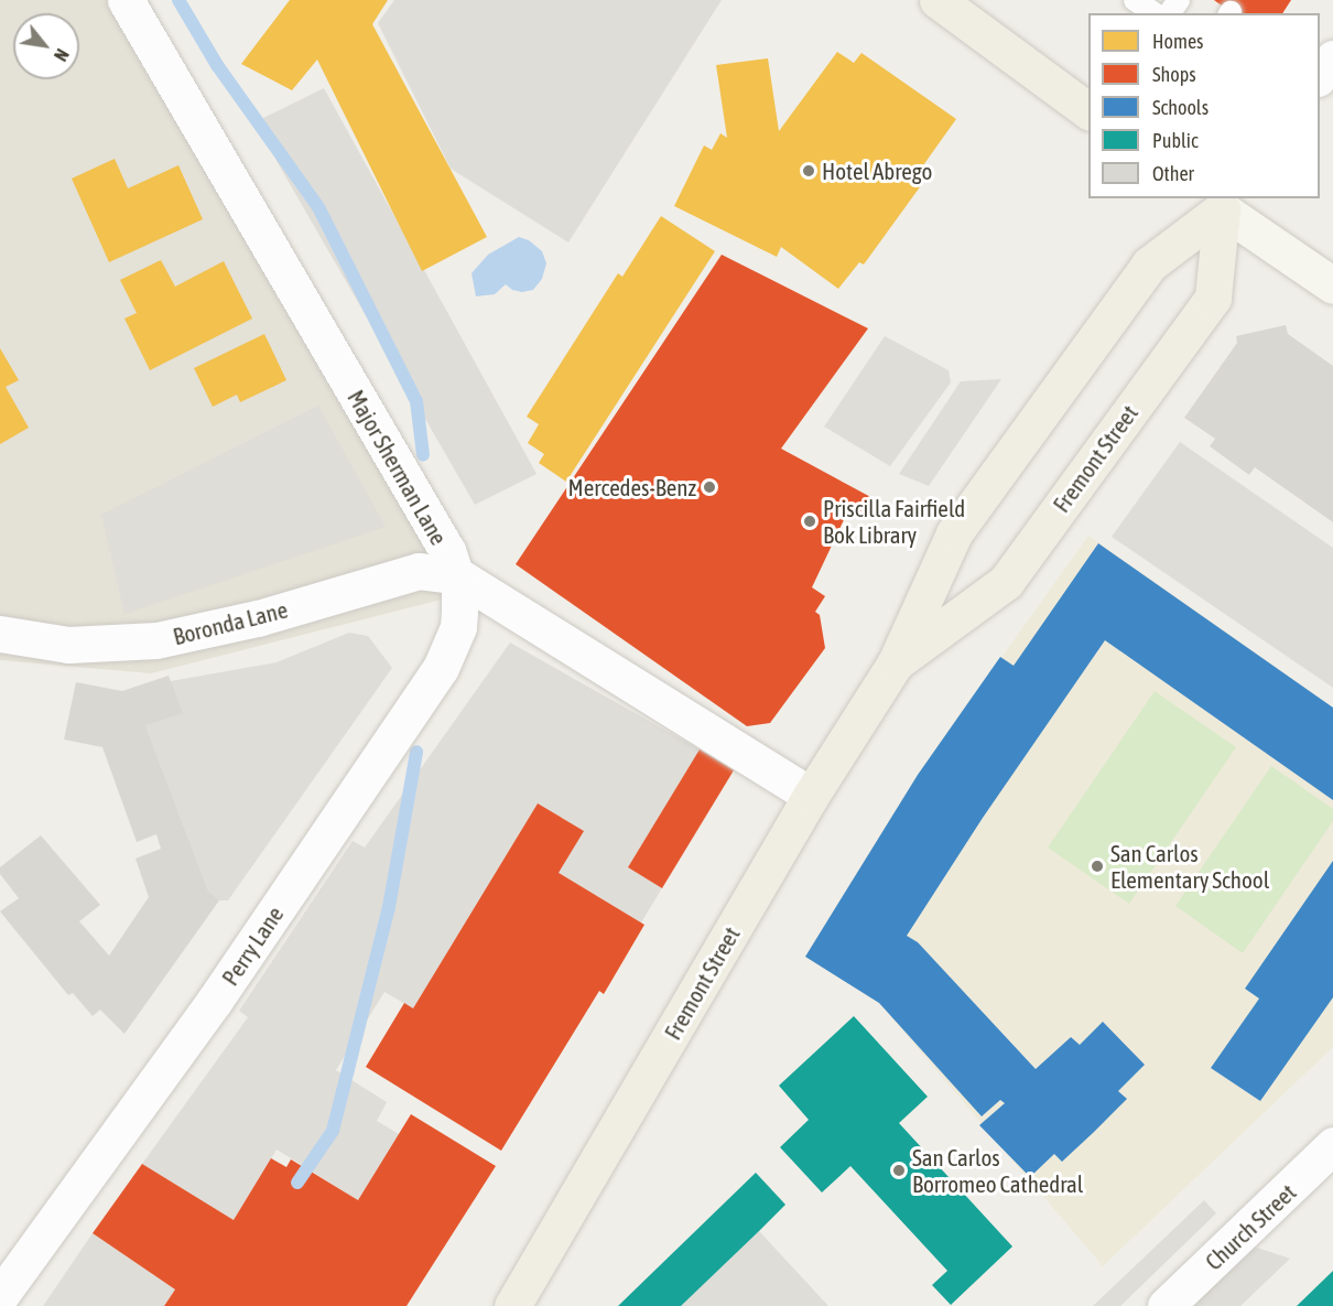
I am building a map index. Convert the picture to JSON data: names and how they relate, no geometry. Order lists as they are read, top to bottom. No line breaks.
{"streets":{"main road":["Fremont Street"],"street":["Major Sherman Lane","Boronda Lane","Perry Lane","Church Street"]},"crossings":[["Major Sherman Lane","Boronda Lane"],["Major Sherman Lane","Perry Lane"],["Boronda Lane","Perry Lane"]],"places":["Hotel Abrego","Mercedes-Benz","Priscilla Fairfield Bok Library","San Carlos Elementary School","San Carlos Borromeo Cathedral"],"legend":["Homes","Shops","Schools","Public","Other"],"north":"bottom right"}
